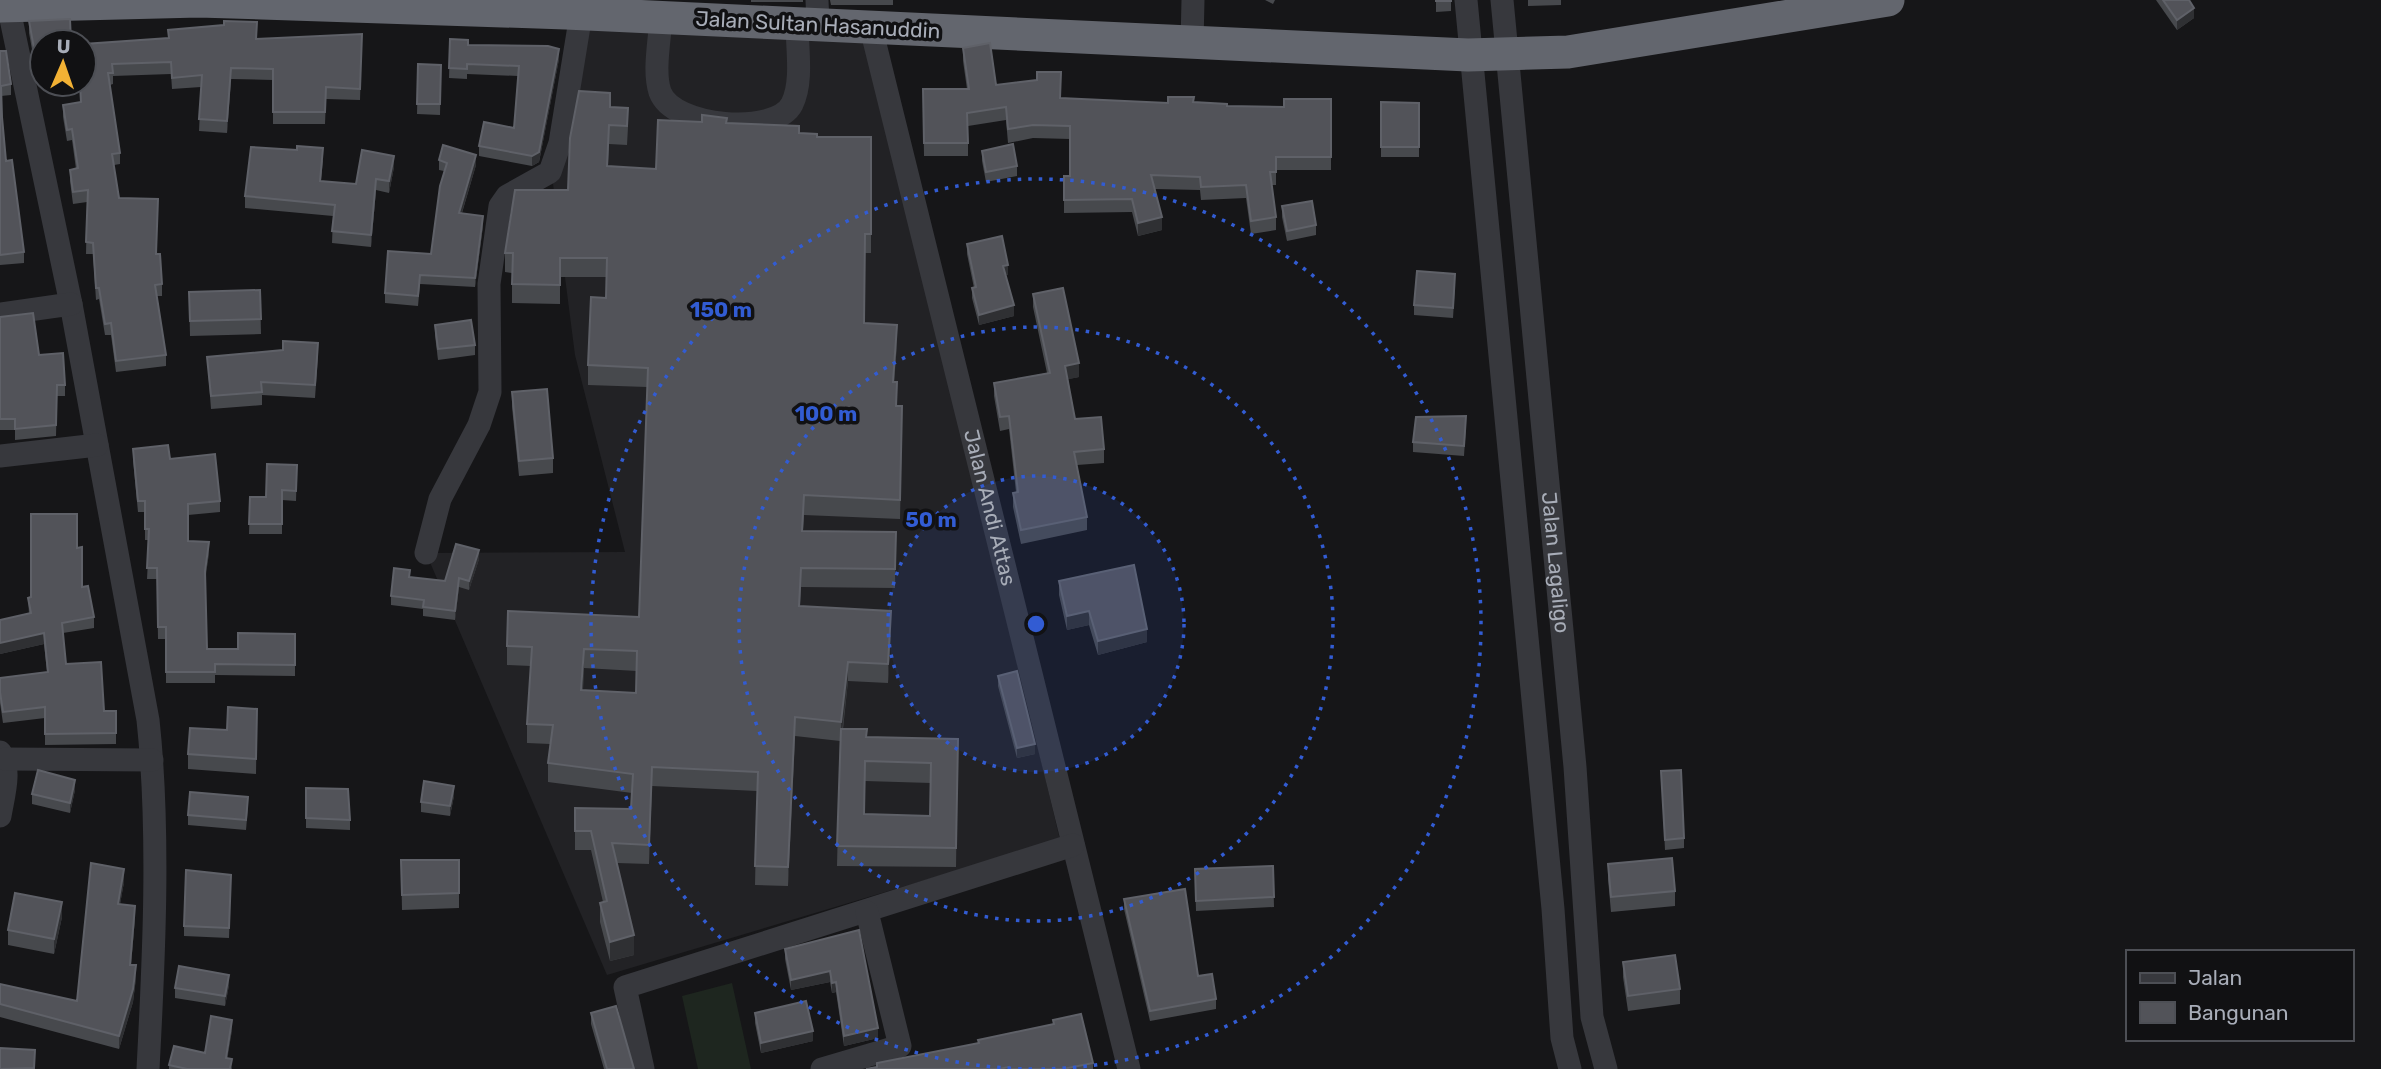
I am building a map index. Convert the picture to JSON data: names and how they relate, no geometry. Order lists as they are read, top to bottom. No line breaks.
{"streets":{"highway":["Jalan Sultan Hasanuddin"],"street":["Jalan Andi Attas","Jalan Lagaligo"]},"crossings":[["Jalan Sultan Hasanuddin","Jalan Andi Attas"],["Jalan Sultan Hasanuddin","Jalan Lagaligo"]],"legend":["Jalan","Bangunan"],"north":"top","rings":["150 m","100 m","50 m"]}
